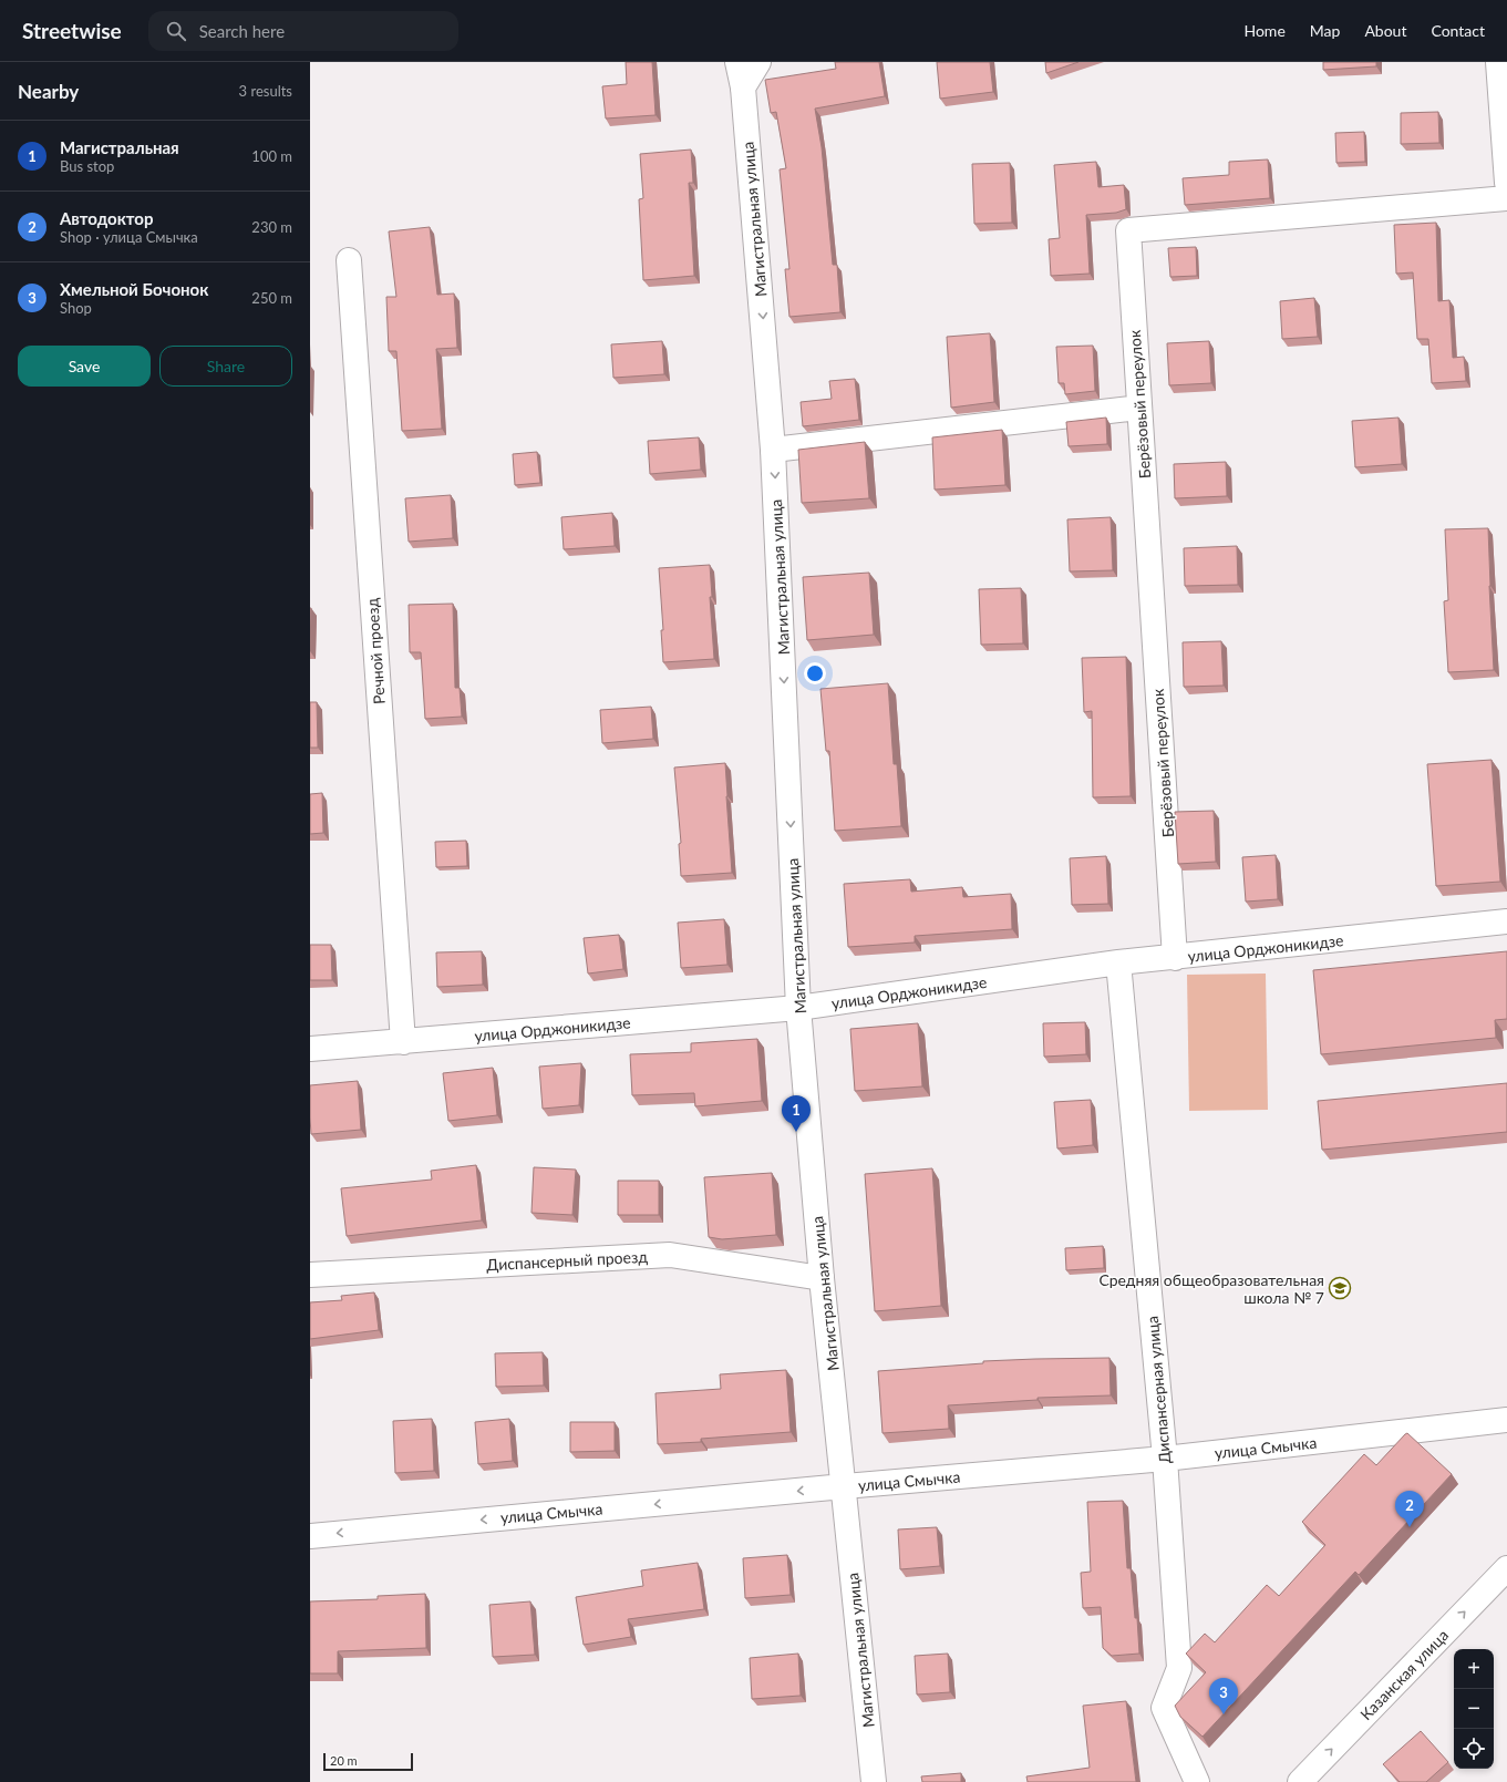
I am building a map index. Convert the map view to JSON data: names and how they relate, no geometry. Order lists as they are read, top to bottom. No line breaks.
{"streets":{"street":["Магистральная улица","Берёзовый переулок","Речной проезд","улица Орджоникидзе","Диспансерный проезд","Диспансерная улица","улица Смычка","Казанская улица"]},"crossings":[["Магистральная улица","улица Орджоникидзе"],["Магистральная улица","Диспансерный проезд"],["Магистральная улица","улица Смычка"],["Берёзовый переулок","улица Орджоникидзе"],["Речной проезд","улица Орджоникидзе"],["улица Орджоникидзе","Диспансерная улица"],["Диспансерная улица","улица Смычка"]],"one_way":["Магистральная улица","улица Смычка","Казанская улица"],"places":{"school or university":["Средняя общеобразовательная школа № 7"]},"scale_bar":"20 m","page":{"header":"Streetwise","search":"Search here","nav":["Home","Map","About","Contact"],"heading":["Nearby","3 results"],"list":[{"mark":"1","name":"Магистральная","note":"Bus stop","value":"100 m"},{"mark":"2","name":"Автодоктор","note":"Shop · улица Смычка","value":"230 m"},{"mark":"3","name":"Хмельной Бочонок","note":"Shop","value":"250 m"}],"buttons":["Save","Share"],"pins":["1","2","3"],"map_buttons":["+","−"],"scale":"20 m"}}
